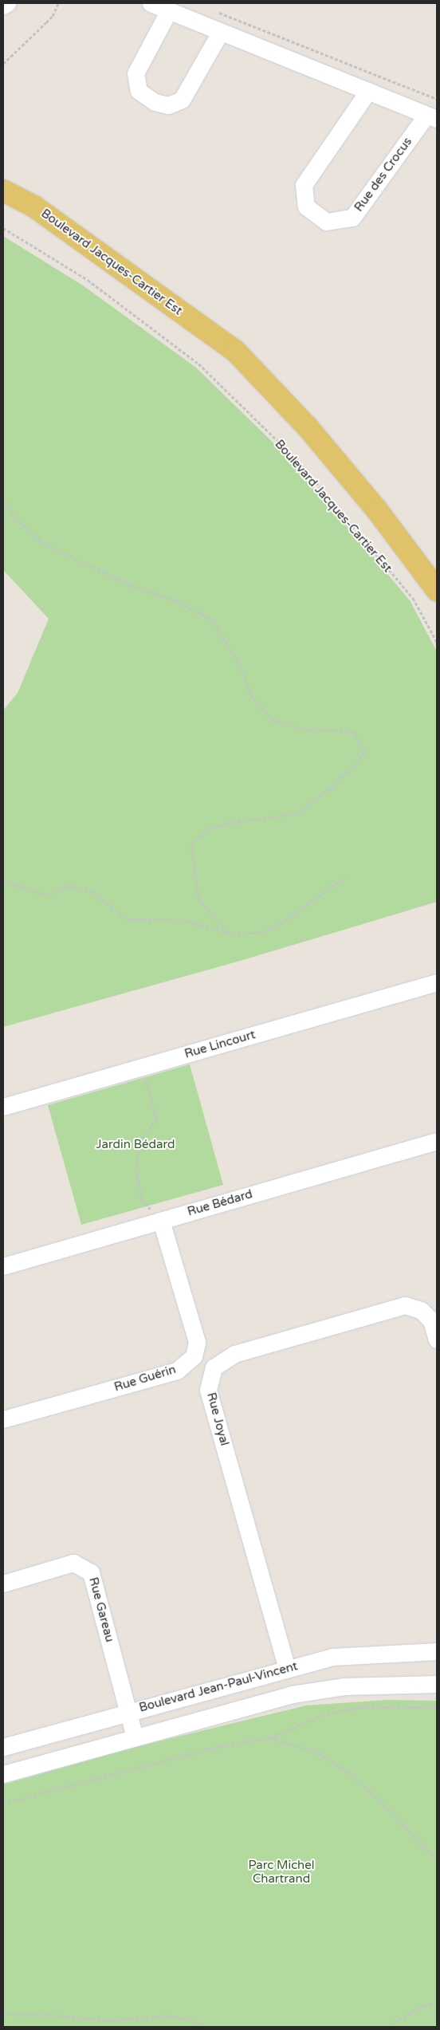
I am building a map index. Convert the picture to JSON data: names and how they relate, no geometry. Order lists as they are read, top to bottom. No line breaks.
{"streets":{"main road":["Boulevard Jacques-Cartier Est"],"street":["Rue des Crocus","Rue Lincourt","Rue Bédard","Rue Guérin","Rue Joyal","Rue Gareau","Boulevard Jean-Paul-Vincent"]},"crossings":[["Rue Bédard","Rue Guérin"],["Rue Joyal","Boulevard Jean-Paul-Vincent"],["Rue Gareau","Boulevard Jean-Paul-Vincent"]],"parks":["Jardin Bédard","Parc Michel Chartrand"]}
